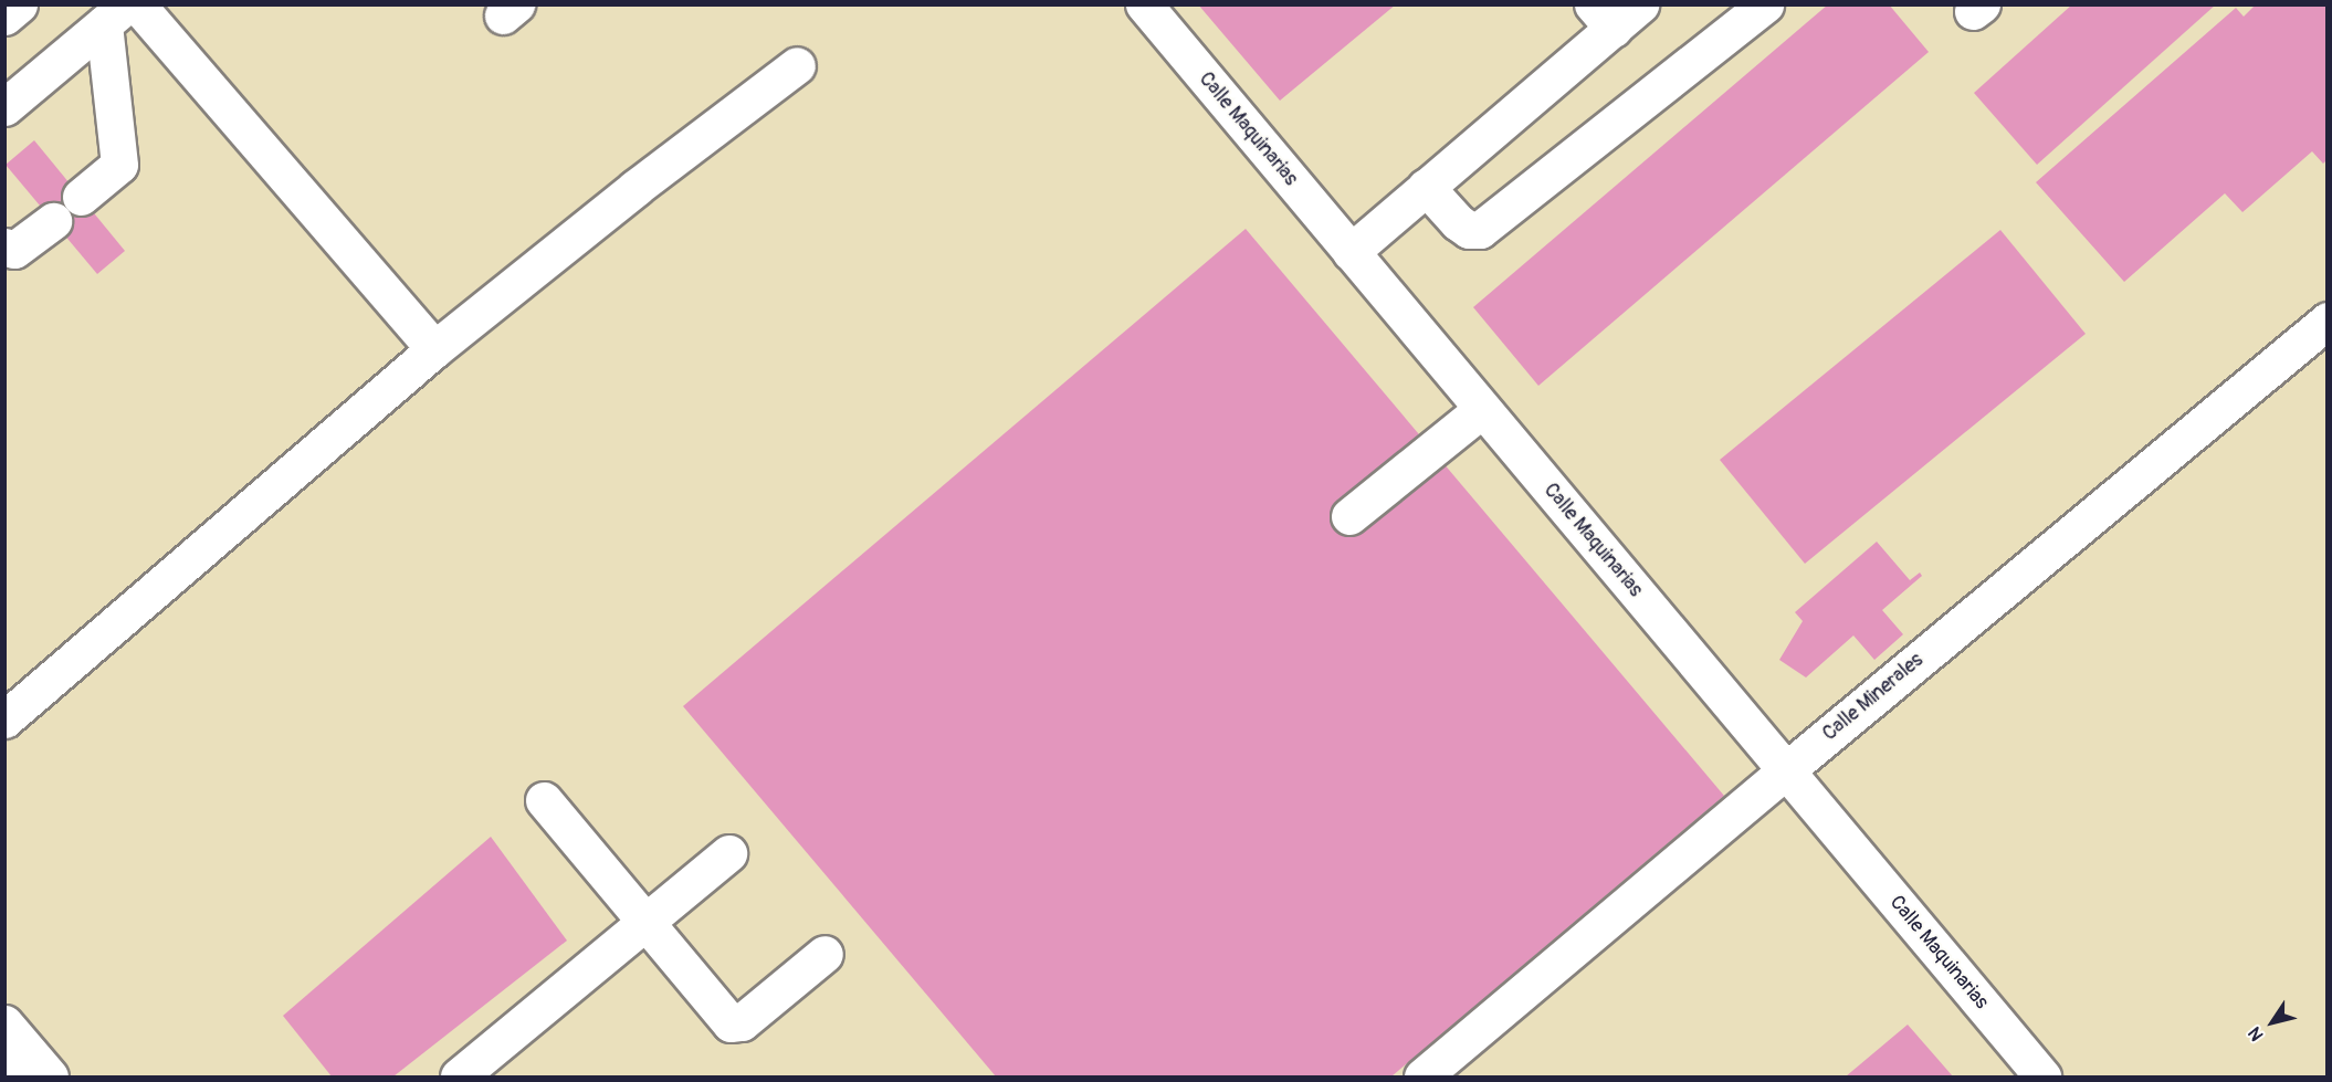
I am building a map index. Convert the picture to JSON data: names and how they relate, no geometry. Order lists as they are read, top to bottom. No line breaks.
{"streets":{"main road":["Calle Maquinarias","Calle Minerales"]},"crossings":[["Calle Maquinarias","Calle Minerales"]],"north":"bottom left"}
